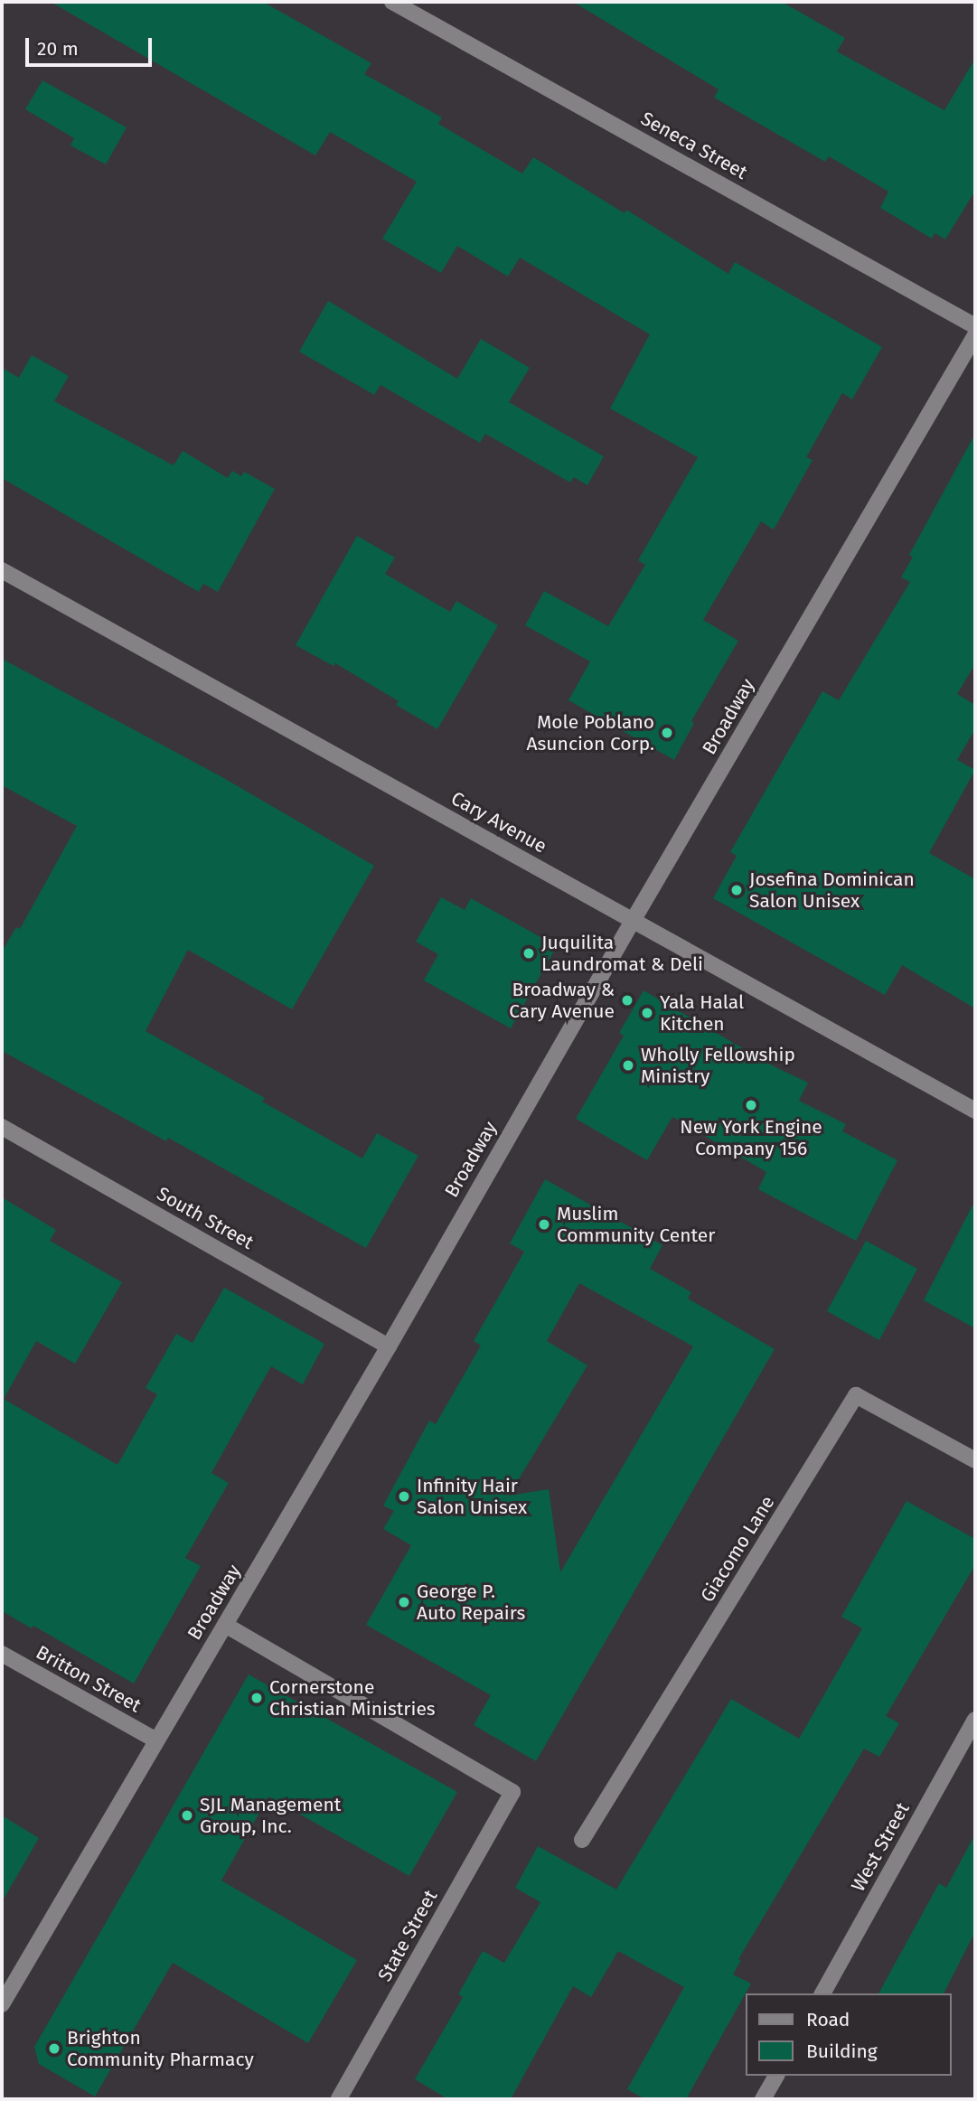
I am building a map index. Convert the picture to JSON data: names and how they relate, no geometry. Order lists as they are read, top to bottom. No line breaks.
{"streets":{"street":["Seneca Street","Broadway","Cary Avenue","South Street","Giacomo Lane","Britton Street","West Street","State Street"]},"crossings":[["Broadway","Cary Avenue"],["Broadway","South Street"],["Broadway","Britton Street"],["Broadway","State Street"]],"places":["Mole Poblano Asuncion Corp.","Josefina Dominican Salon Unisex","Juquilita Laundromat & Deli","Broadway & Cary Avenue","Yala Halal Kitchen","Wholly Fellowship Ministry","New York Engine Company 156","Muslim Community Center","Infinity Hair Salon Unisex","George P. Auto Repairs","Cornerstone Christian Ministries","SJL Management Group, Inc.","Brighton Community Pharmacy"],"legend":["Road","Building"],"scale_bar":"20 m"}
